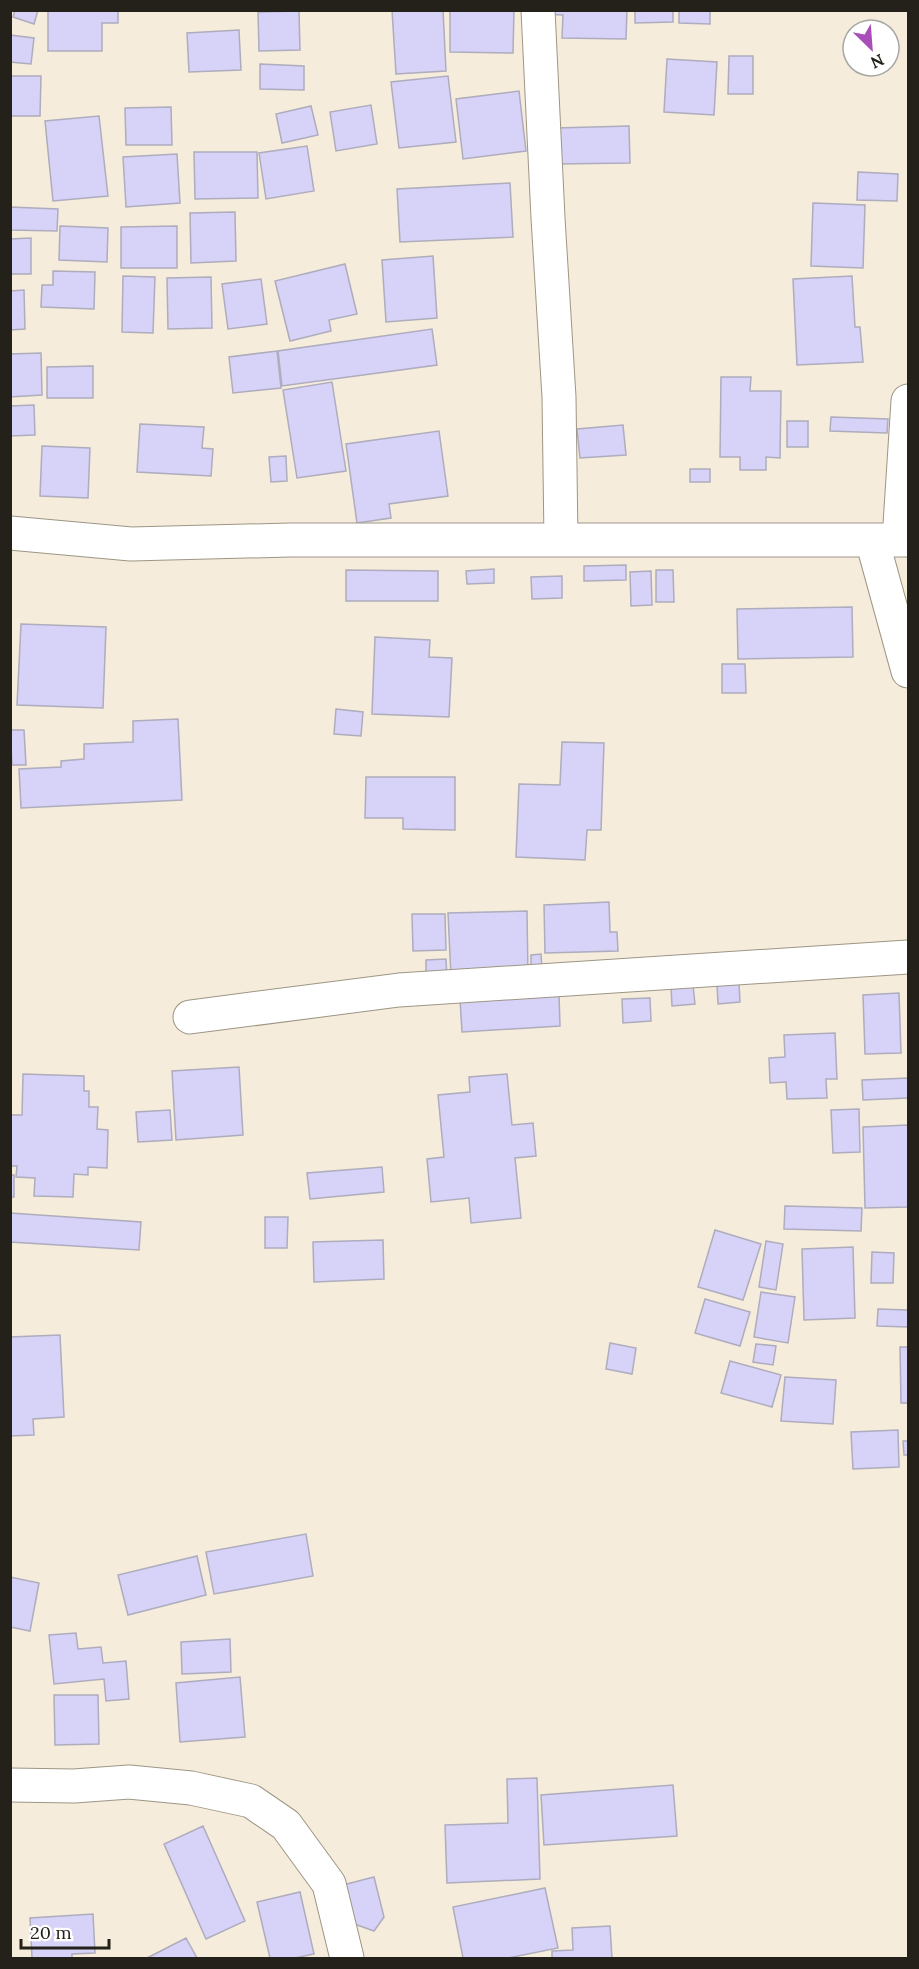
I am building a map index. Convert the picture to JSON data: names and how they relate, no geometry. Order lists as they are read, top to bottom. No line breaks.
{"scale_bar":"20 m","north":"bottom right"}
